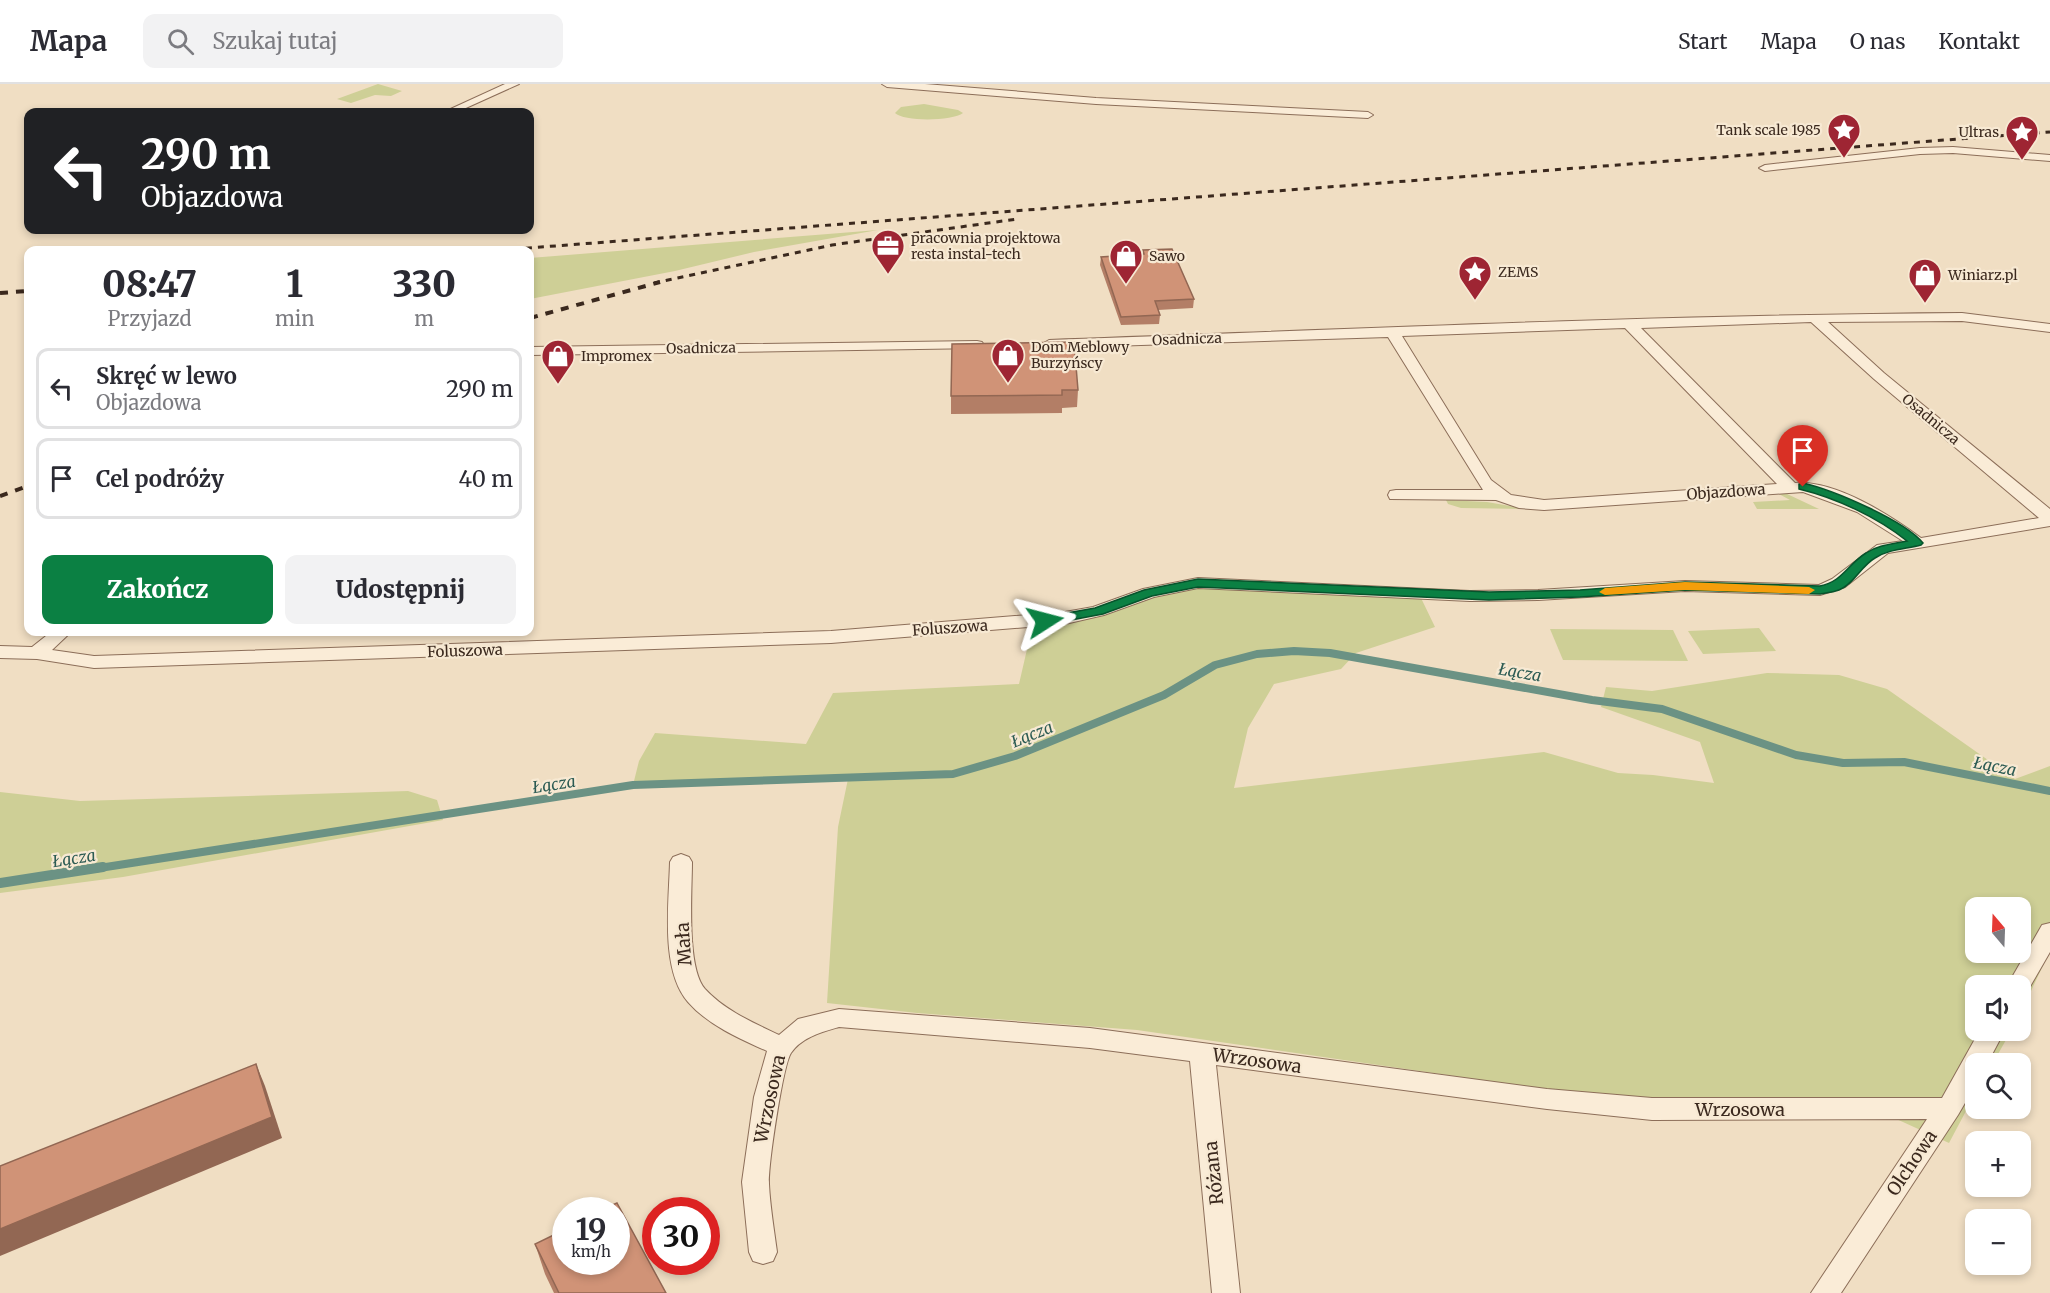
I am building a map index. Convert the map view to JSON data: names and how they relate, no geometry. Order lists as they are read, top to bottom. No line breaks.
{"streets":{"street":["Osadnicza","Objazdowa","Foluszowa","Mała","Wrzosowa","Olchowa","Różana"]},"crossings":[["Objazdowa","Foluszowa"],["Mała","Wrzosowa"],["Wrzosowa","Olchowa"],["Wrzosowa","Różana"]],"water":["Łącza"],"places":{"place":["Tank scale 1985","Ultras","ZEMS"],"office":["pracownia projektowa resta instal-tech"],"shop":["Sawo","Winiarz.pl","Dom Meblowy Burzyńscy","Impromex"]},"north":"top","page":{"header":"Mapa","search":"Szukaj tutaj","nav":["Start","Mapa","O nas","Kontakt"],"turn":["290 m","Objazdowa"],"eta":["08:47","Przyjazd","1","min","330","m"],"list":[{"name":"Skręć w lewo","note":"Objazdowa","value":"290 m"},{"name":"Cel podróży","value":"40 m"}],"buttons":["Zakończ","Udostępnij"],"map_buttons":["+","−"],"speed":"19 km/h","limit":"30"}}
